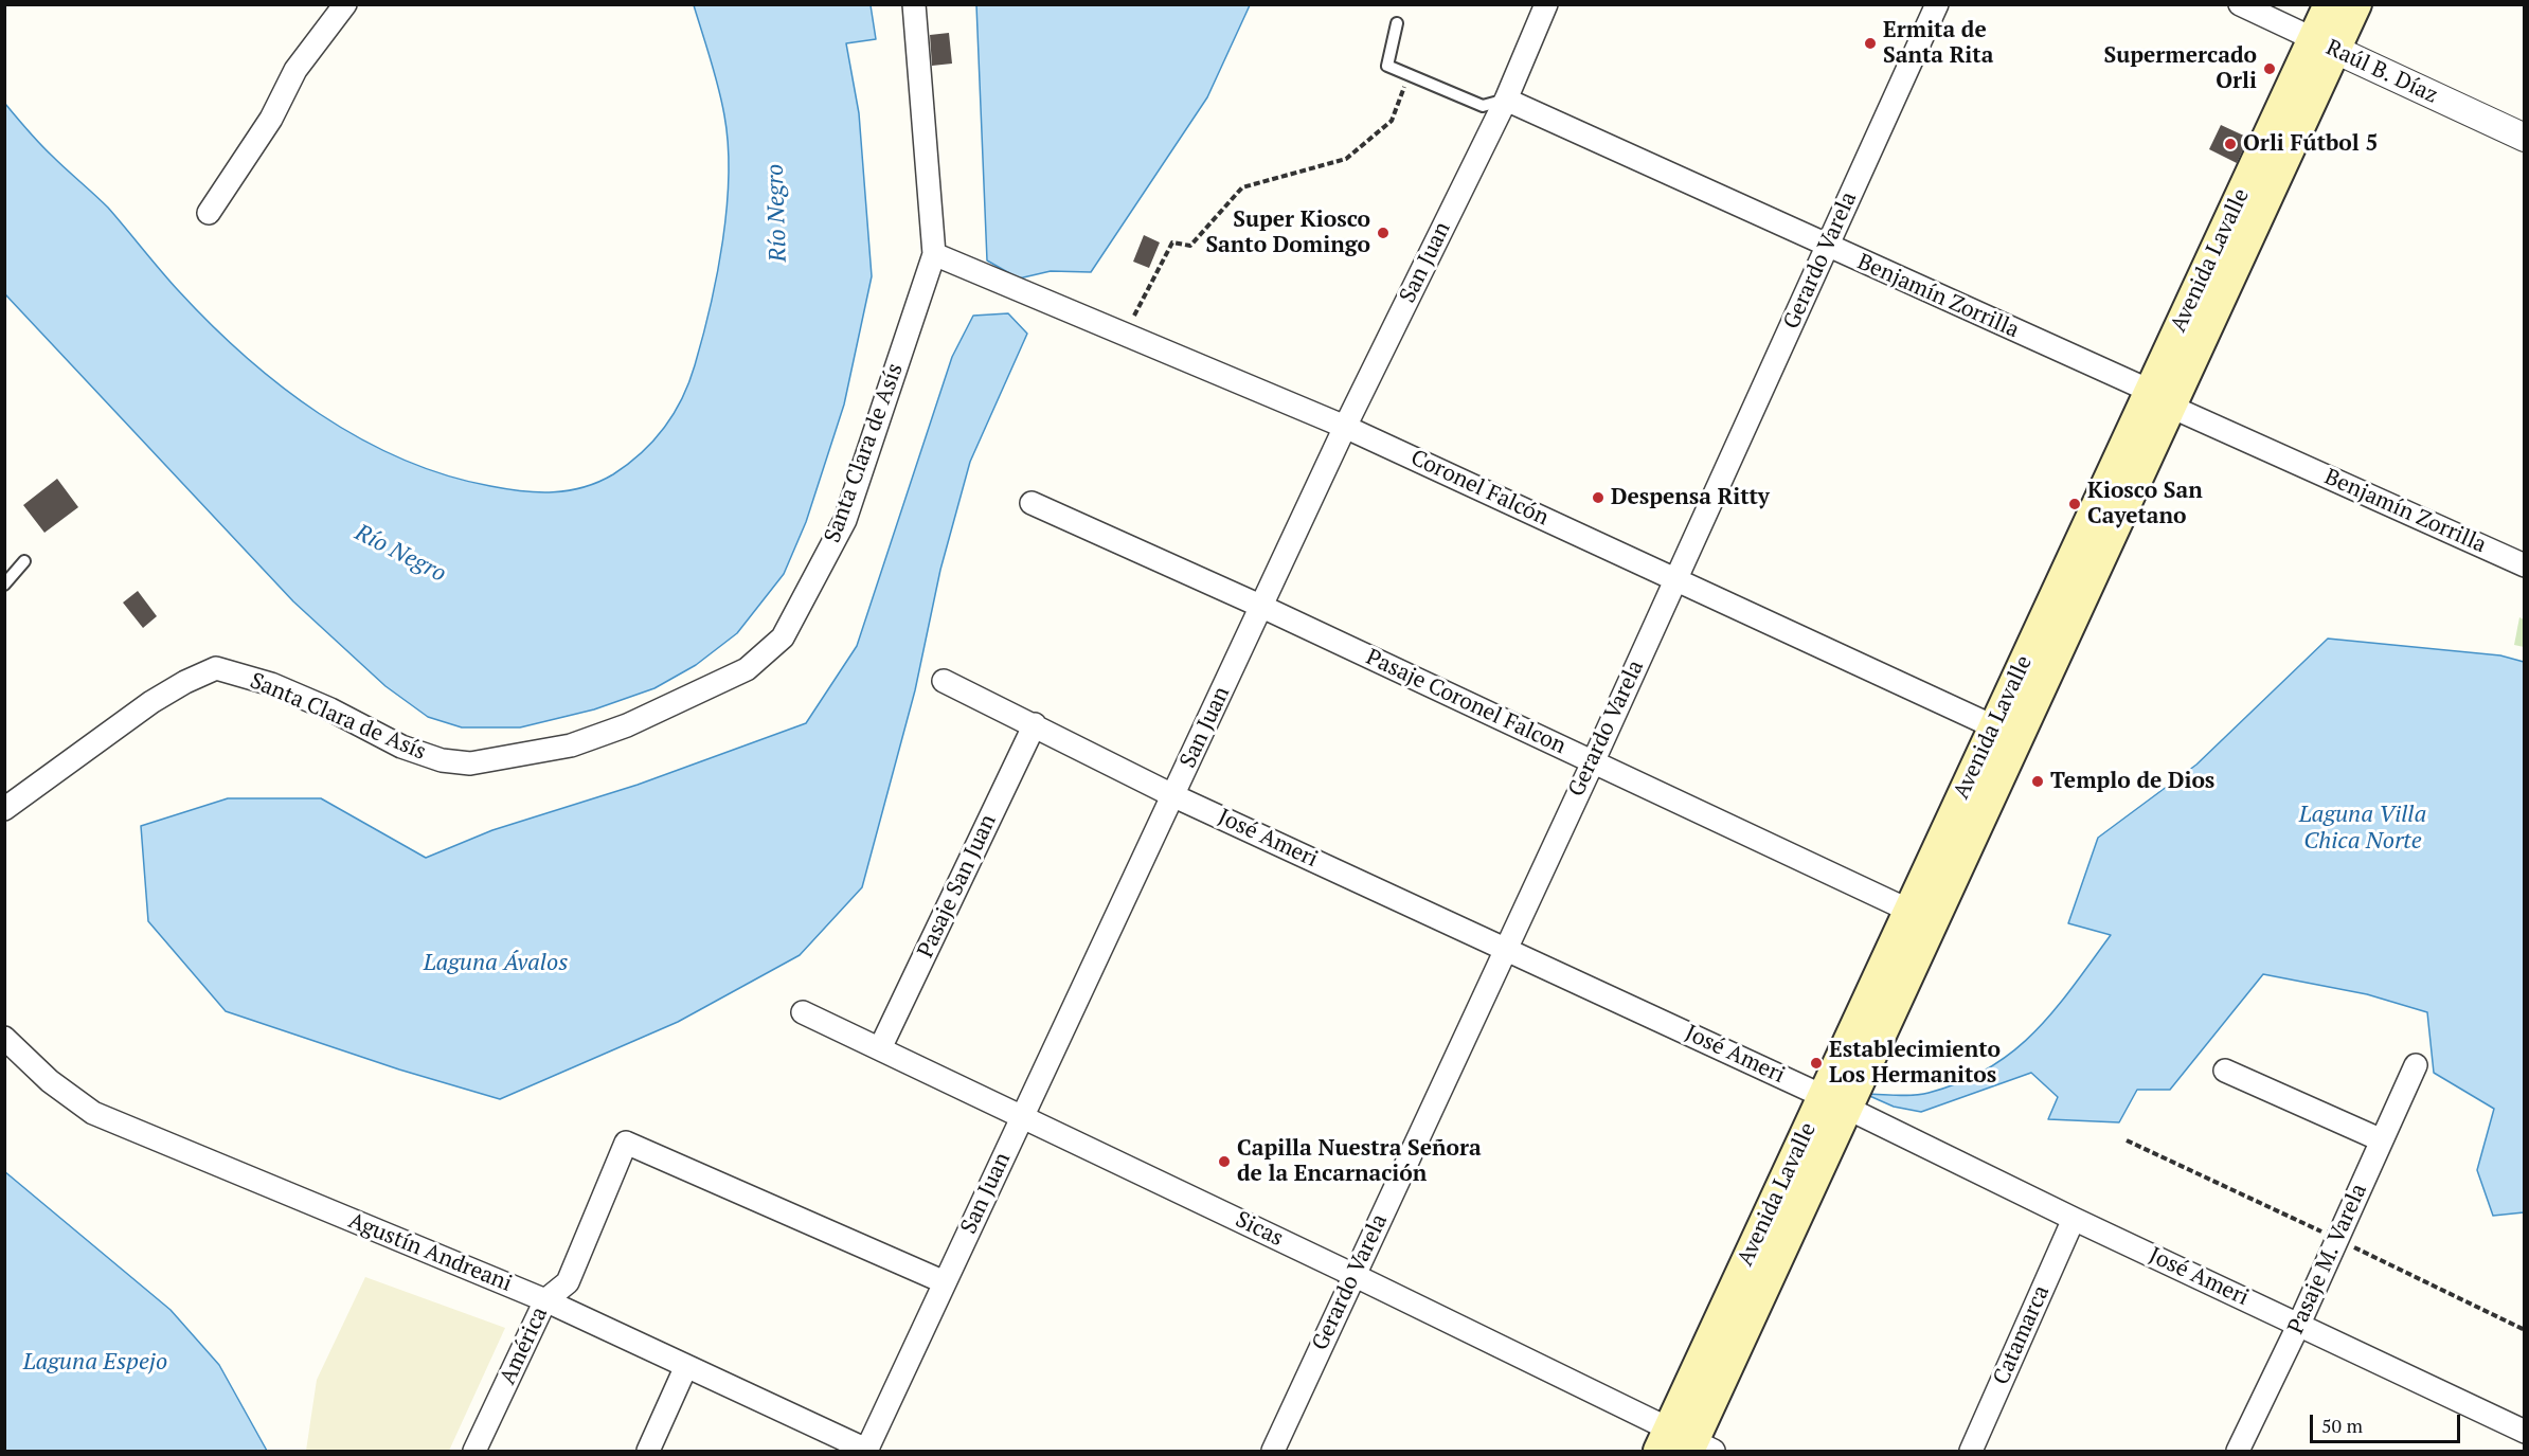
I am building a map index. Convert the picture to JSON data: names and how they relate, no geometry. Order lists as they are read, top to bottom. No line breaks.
{"streets":{"main road":["Avenida Lavalle"],"street":["Raúl B. Díaz","Gerardo Varela","San Juan","Benjamín Zorrilla","Santa Clara de Asís","Coronel Falcón","Pasaje Coronel Falcon","José Ameri","Pasaje San Juan","Sicas","Agustín Andreani","Pasaje M. Varela","Catamarca","América"]},"crossings":[["Raúl B. Díaz","Avenida Lavalle"],["Gerardo Varela","Benjamín Zorrilla"],["Gerardo Varela","Coronel Falcón"],["Gerardo Varela","Pasaje Coronel Falcon"],["Gerardo Varela","José Ameri"],["Gerardo Varela","Sicas"],["Avenida Lavalle","Benjamín Zorrilla"],["Avenida Lavalle","Coronel Falcón"],["Avenida Lavalle","Pasaje Coronel Falcon"],["Avenida Lavalle","José Ameri"],["Avenida Lavalle","Sicas"],["San Juan","Benjamín Zorrilla"],["San Juan","Coronel Falcón"],["San Juan","Pasaje Coronel Falcon"],["San Juan","José Ameri"],["San Juan","Sicas"],["San Juan","Agustín Andreani"],["San Juan","América"],["Santa Clara de Asís","Coronel Falcón"],["José Ameri","Pasaje San Juan"],["José Ameri","Pasaje M. Varela"],["José Ameri","Catamarca"],["Pasaje San Juan","Sicas"],["Agustín Andreani","América"]],"water":["Río Negro","Laguna Villa Chica Norte","Laguna Ávalos","Laguna Espejo"],"places":["Ermita de Santa Rita","Supermercado Orli","Orli Fútbol 5","Super Kiosco Santo Domingo","Despensa Ritty","Kiosco San Cayetano","Templo de Dios","Establecimiento Los Hermanitos","Capilla Nuestra Señora de la Encarnación"],"scale_bar":"50 m"}
